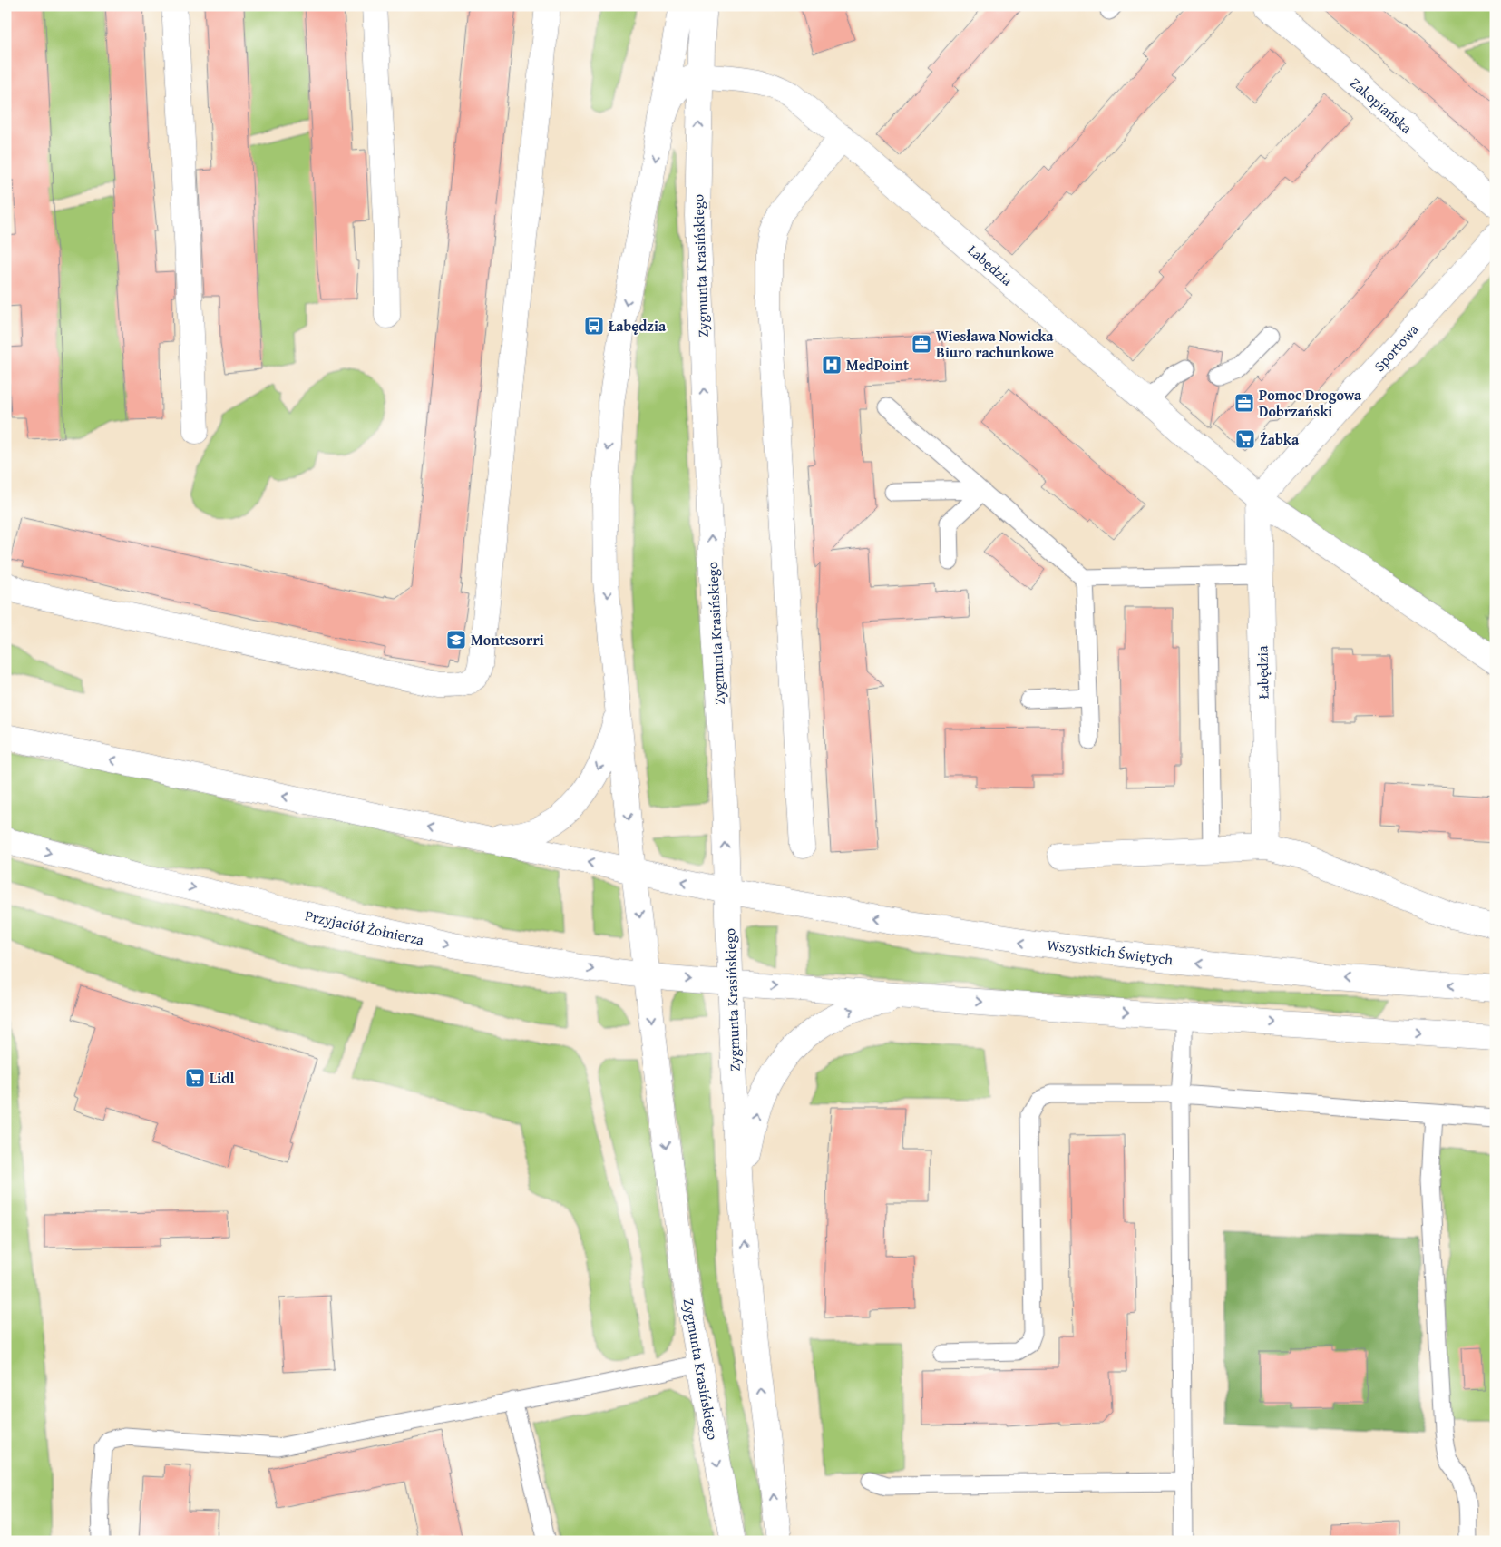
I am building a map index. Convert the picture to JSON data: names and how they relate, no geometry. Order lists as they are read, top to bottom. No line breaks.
{"streets":{"street":["Zakopiańska","Łabędzia","Zygmunta Krasińskiego","Sportowa","Przyjaciół Żołnierza","Wszystkich Świętych"]},"crossings":[["Łabędzia","Zygmunta Krasińskiego"],["Łabędzia","Sportowa"],["Zygmunta Krasińskiego","Przyjaciół Żołnierza"],["Zygmunta Krasińskiego","Wszystkich Świętych"]],"places":{"bus stop":["Łabędzia"],"office":["Wiesława Nowicka Biuro rachunkowe","Pomoc Drogowa Dobrzański"],"hospital":["MedPoint"],"supermarket":["Żabka","Lidl"],"school or university":["Montesorri"]}}
